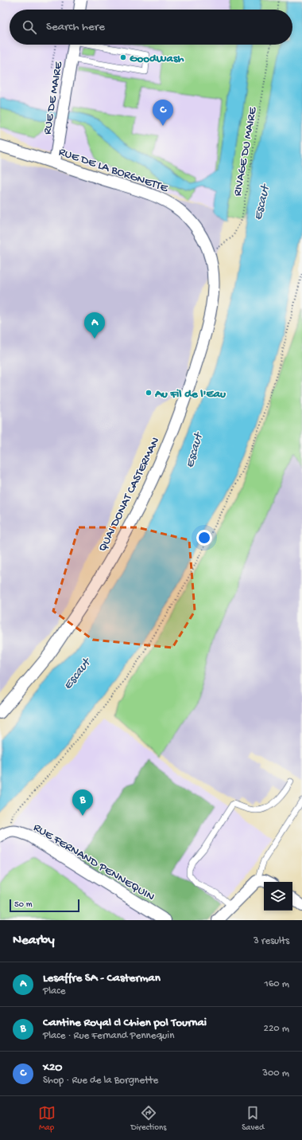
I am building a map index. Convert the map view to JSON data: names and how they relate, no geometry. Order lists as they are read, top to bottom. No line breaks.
{"streets":{"street":["RUE DE MAIRE","RUE DE LA BORGNETTE","QUAI DONAT CASTERMAN","RUE FERNAND PENNEQUIN"],"path":["RIVAGE DU MAIRE"]},"crossings":[["RUE DE MAIRE","RUE DE LA BORGNETTE"],["RIVAGE DU MAIRE","RUE DE LA BORGNETTE"],["RUE DE LA BORGNETTE","QUAI DONAT CASTERMAN"]],"water":["Escaut"],"places":["GoodWash","Au Fil de l'Eau"],"scale_bar":"50 m","page":{"search":"Search here","pins":["C","A","B"],"scale":"50 m","heading":["Nearby","3 results"],"list":[{"mark":"A","name":"Lesaffre SA - Casterman","note":"Place","value":"160 m"},{"mark":"B","name":"Cantine Royal cl Chien pol Tournai","note":"Place · Rue Fernand Pennequin","value":"220 m"},{"mark":"C","name":"X2O","note":"Shop · Rue de la Borgnette","value":"300 m"}],"nav":["Map","Directions","Saved"]}}
